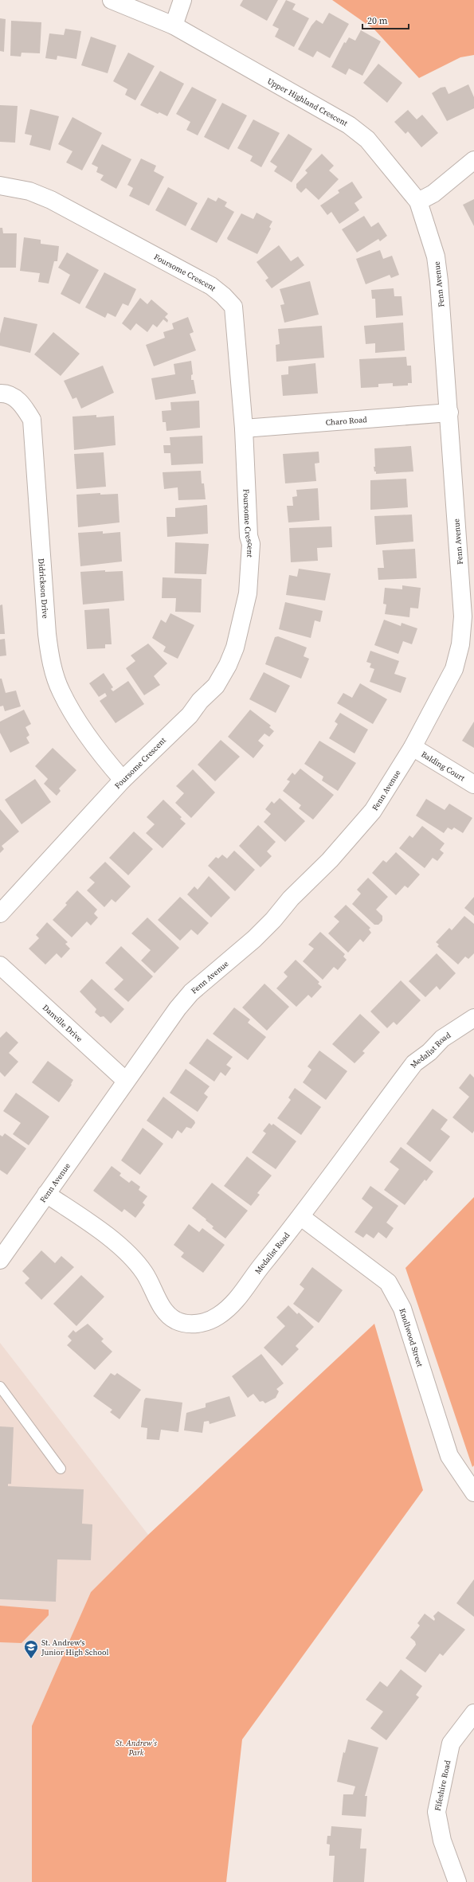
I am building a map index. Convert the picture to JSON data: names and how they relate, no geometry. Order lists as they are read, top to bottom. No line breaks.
{"streets":{"street":["Upper Highland Crescent","Foursome Crescent","Fenn Avenue","Charo Road","Didrickson Drive","Balding Court","Danville Drive","Medalist Road","Knollwood Street","Fifeshire Road"]},"crossings":[["Upper Highland Crescent","Fenn Avenue"],["Foursome Crescent","Charo Road"],["Foursome Crescent","Didrickson Drive"],["Fenn Avenue","Charo Road"],["Fenn Avenue","Balding Court"],["Fenn Avenue","Danville Drive"],["Fenn Avenue","Medalist Road"],["Medalist Road","Knollwood Street"]],"parks":["St. Andrew’s Park"],"places":{"school or university":["St. Andrew's Junior High School"]},"scale_bar":"20 m"}
